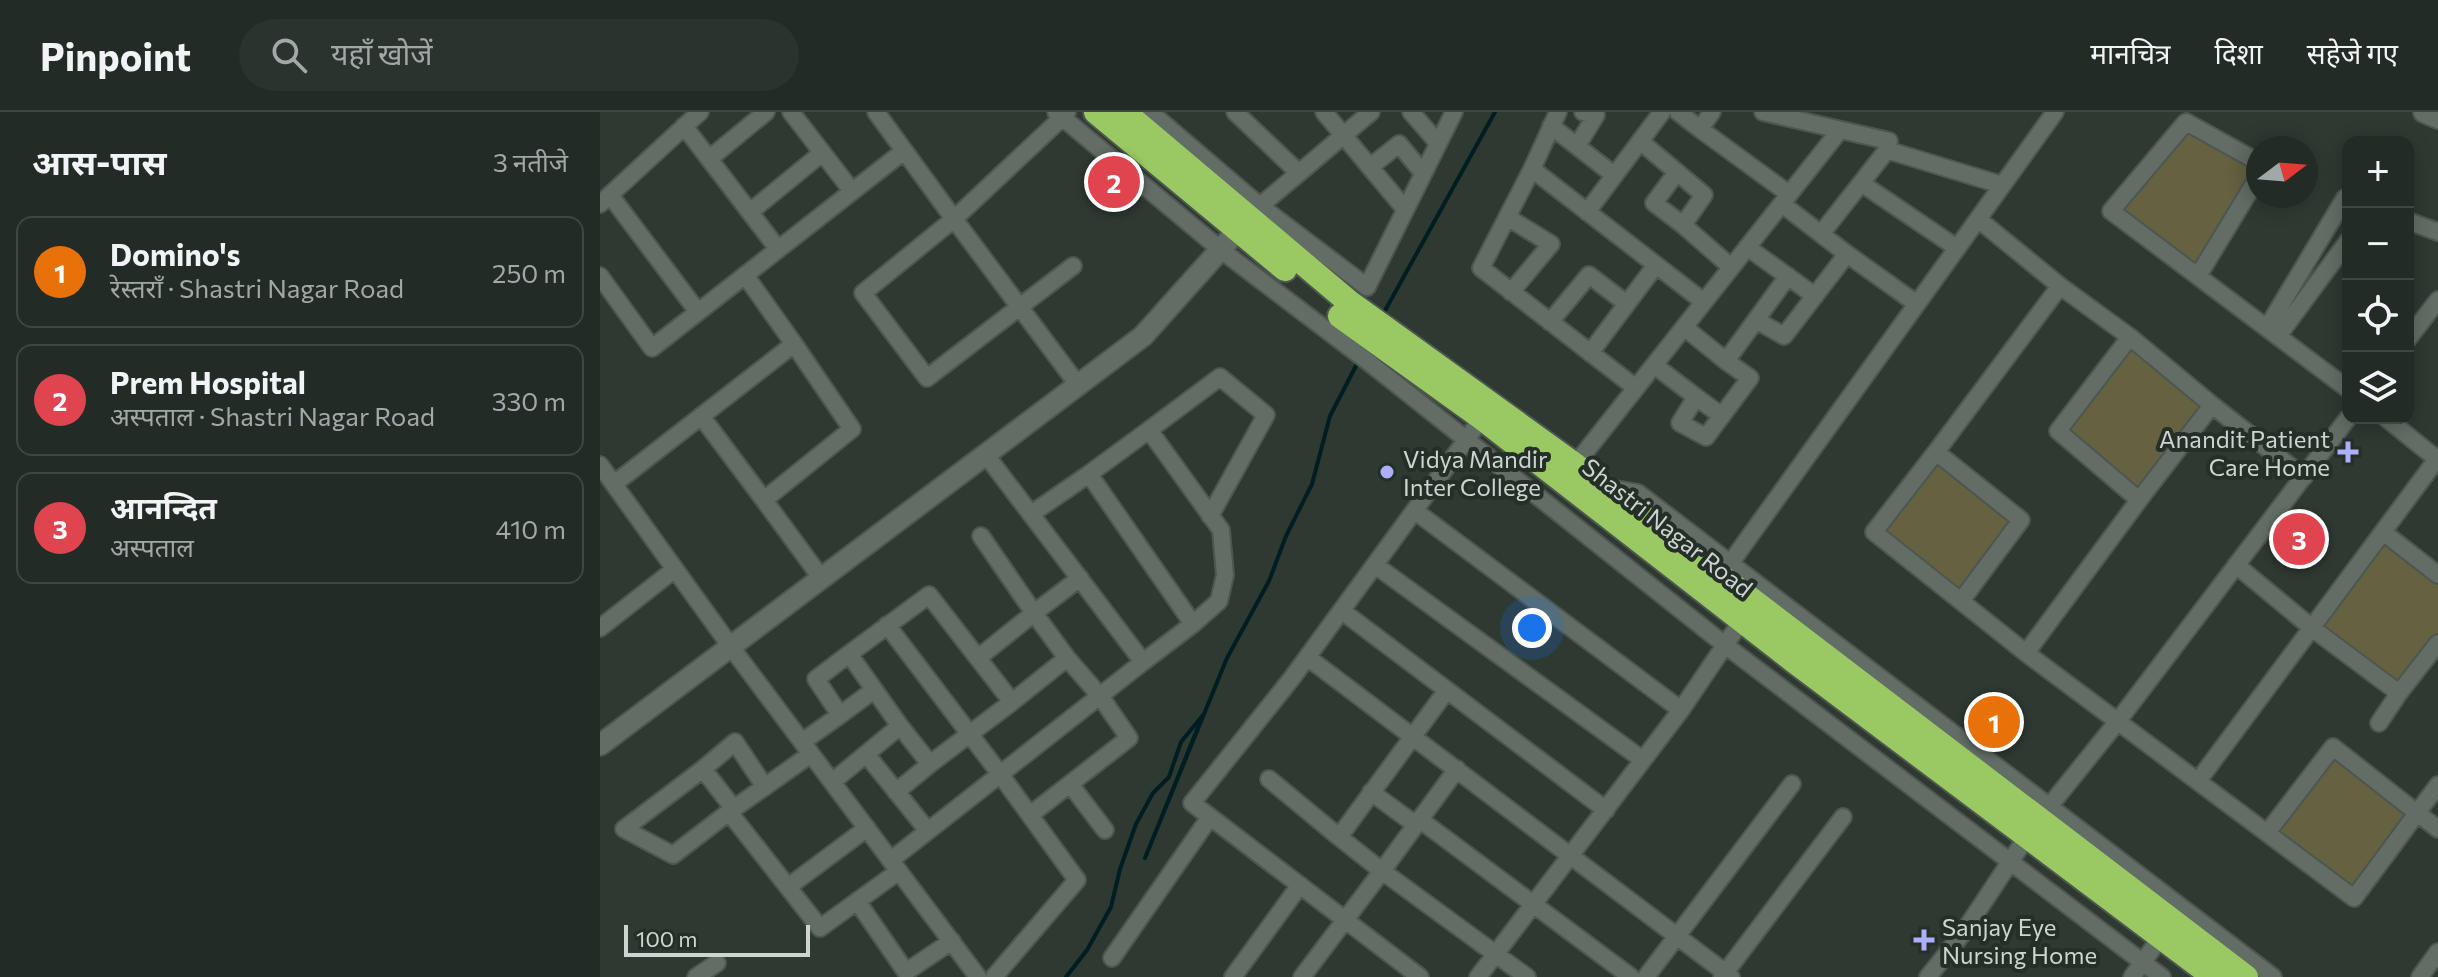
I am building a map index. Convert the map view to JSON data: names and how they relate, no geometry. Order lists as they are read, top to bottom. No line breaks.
{"streets":{"highway":["Shastri Nagar Road"]},"places":{"health":["Anandit Patient Care Home","Sanjay Eye Nursing Home"],"other":["Vidya Mandir Inter College"]},"scale_bar":"100 m","north":"right","page":{"header":"Pinpoint","search":"यहाँ खोजें","nav":["मानचित्र","दिशा","सहेजे गए"],"heading":["आस-पास","3 नतीजे"],"map_buttons":["+","−"],"pins":["2","3","1"],"list":[{"mark":"1","name":"Domino's","note":"रेस्तराँ · Shastri Nagar Road","value":"250 m"},{"mark":"2","name":"Prem Hospital","note":"अस्पताल · Shastri Nagar Road","value":"330 m"},{"mark":"3","name":"आनन्दित","note":"अस्पताल","value":"410 m"}],"scale":"100 m"}}
